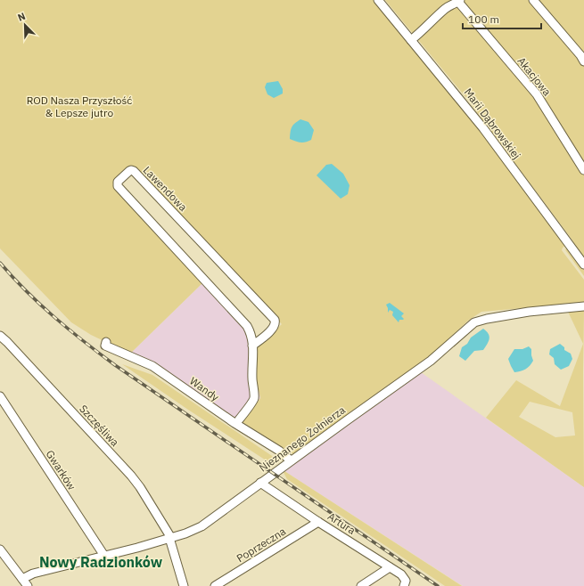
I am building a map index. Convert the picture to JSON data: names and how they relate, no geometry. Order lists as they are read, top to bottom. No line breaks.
{"streets":{"street":["Akacjowa","Marii Dąbrowskiej","Lawendowa","Wandy","Szczęśliwa","Nieznanego Żołnierza","Gwarków","Artura","Poprzeczna"]},"crossings":[["Lawendowa","Wandy"],["Wandy","Nieznanego Żołnierza"],["Szczęśliwa","Nieznanego Żołnierza"],["Nieznanego Żołnierza","Gwarków"],["Nieznanego Żołnierza","Artura"],["Artura","Poprzeczna"]],"districts":["Nowy Radzionków"],"parks":["ROD Nasza Przyszłość & Lepsze jutro"],"scale_bar":"100 m","north":"top left"}
